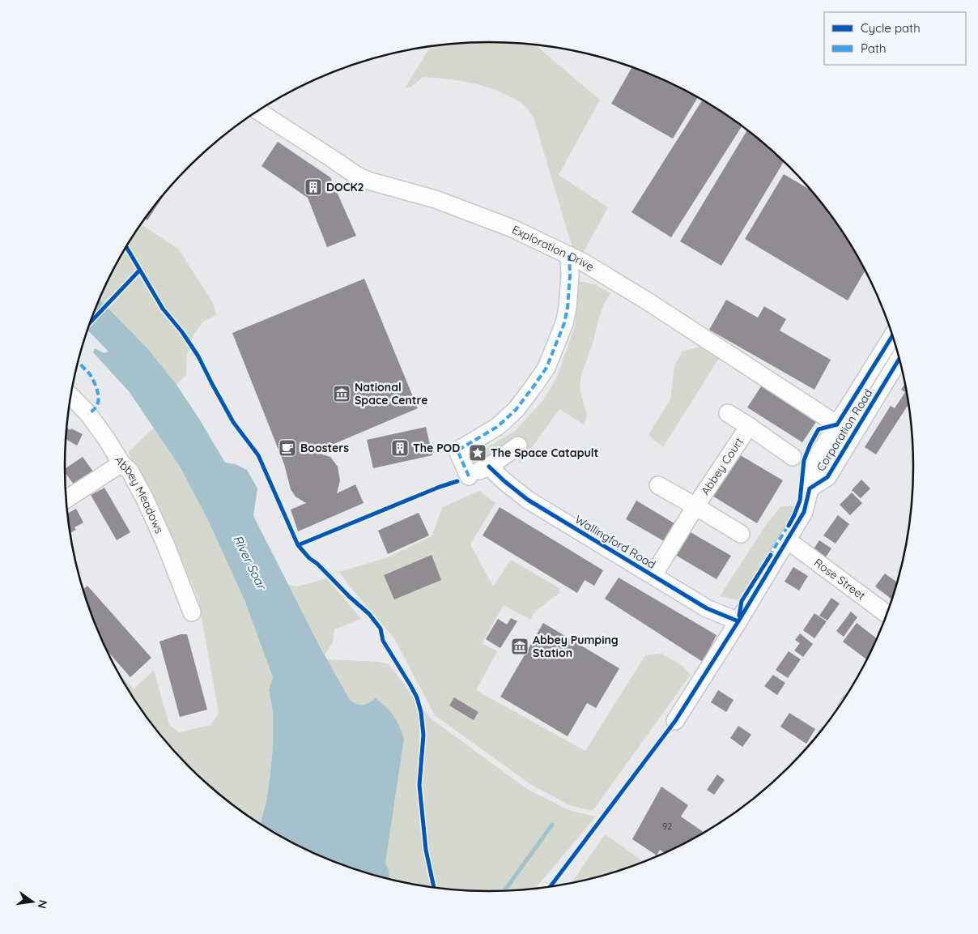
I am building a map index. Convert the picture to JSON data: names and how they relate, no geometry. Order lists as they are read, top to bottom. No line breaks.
{"streets":{"street":["Exploration Drive","Corporation Road","Abbey Court","Abbey Meadows","Wallingford Road","Rose Street"]},"crossings":[["Exploration Drive","Corporation Road"],["Corporation Road","Wallingford Road"],["Corporation Road","Rose Street"],["Abbey Court","Wallingford Road"]],"water":["River Soar"],"places":{"building":["DOCK2","The POD"],"museum":["National Space Centre","Abbey Pumping Station"],"cafe":["Boosters"],"place":["The Space Catapult"]},"house_numbers":["92"],"legend":["Cycle path","Path"],"north":"right"}
